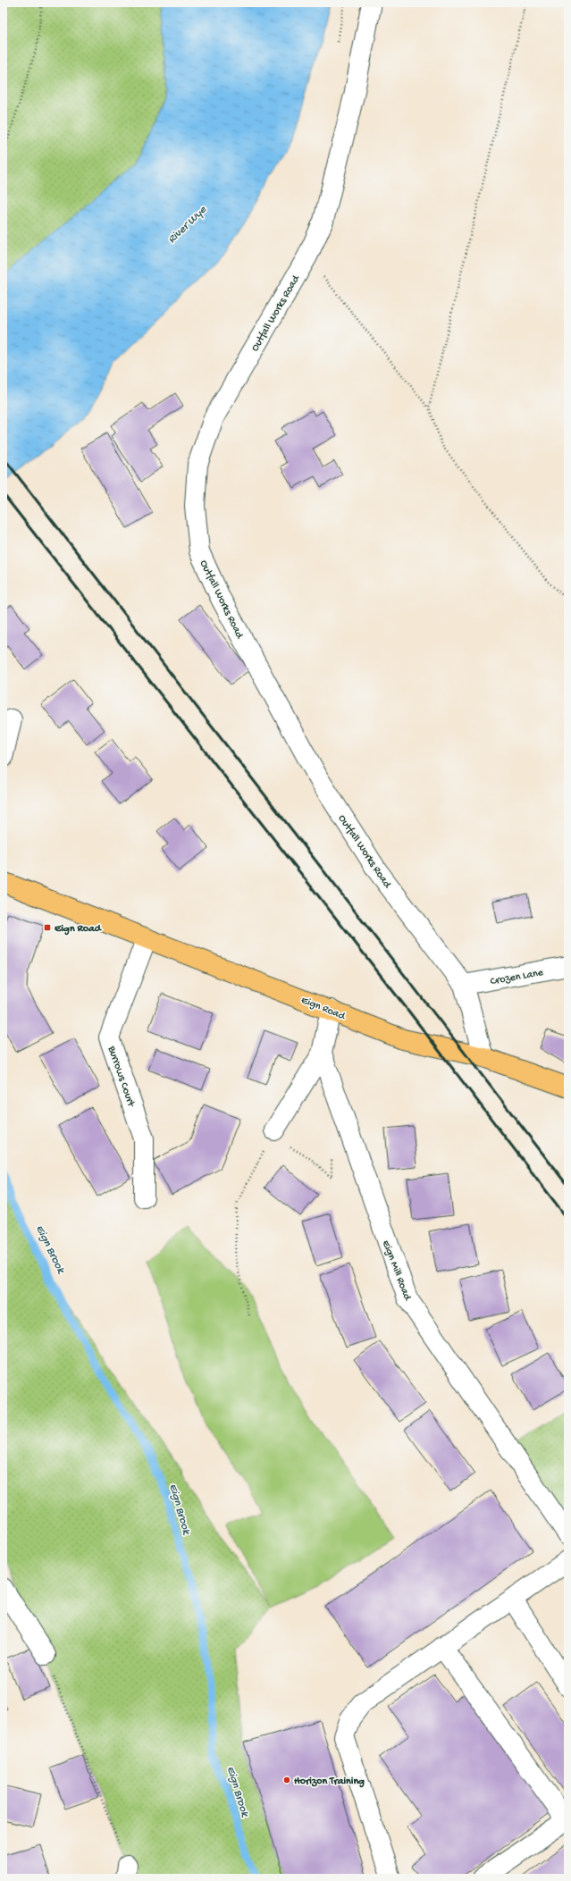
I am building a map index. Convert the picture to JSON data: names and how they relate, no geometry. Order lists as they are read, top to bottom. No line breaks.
{"streets":{"main road":["Eign Road"],"street":["Outfall Works Road","Crozen Lane","Burrows Court","Eign Mill Road"]},"crossings":[["Outfall Works Road","Crozen Lane"],["Outfall Works Road","Eign Road"],["Eign Road","Burrows Court"]],"water":["River Wye","Eign Brook"],"places":{"transit":["Eign Road"],"other":["Horizon Training"]}}
